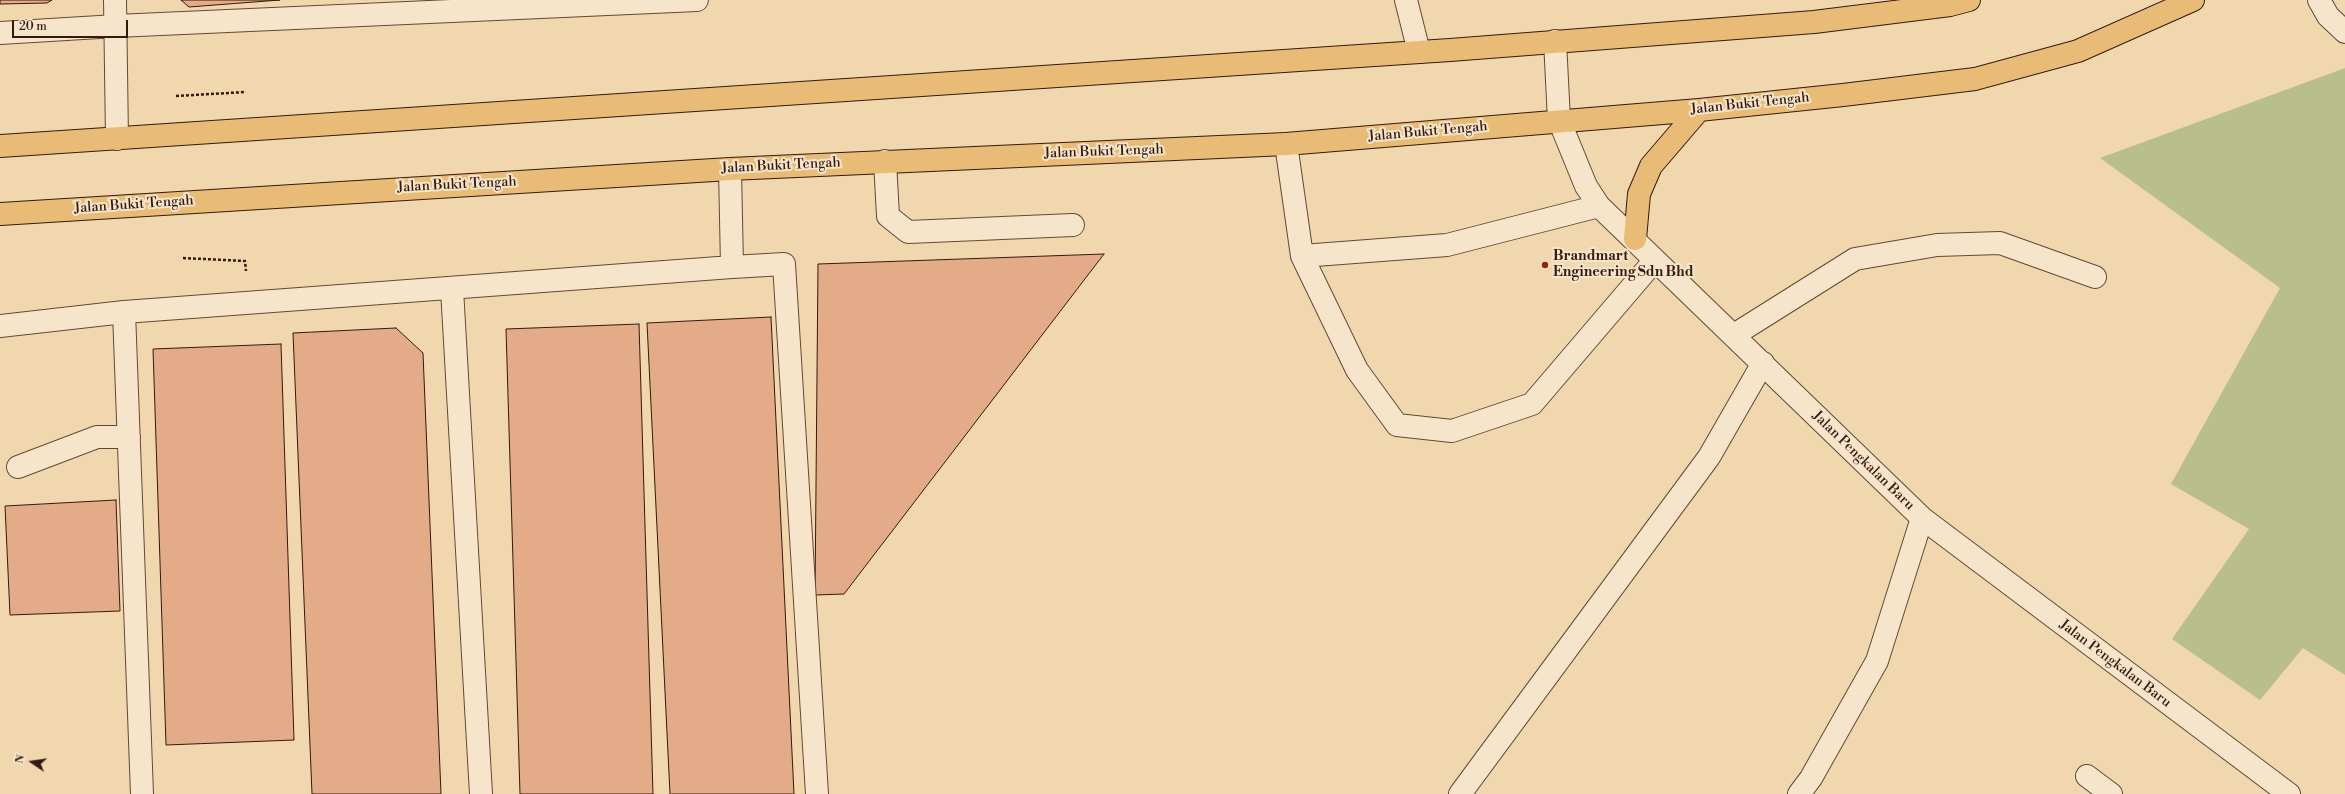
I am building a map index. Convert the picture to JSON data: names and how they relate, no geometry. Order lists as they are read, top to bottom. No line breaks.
{"streets":{"highway":["Jalan Bukit Tengah"],"street":["Jalan Pengkalan Baru"]},"crossings":[["Jalan Bukit Tengah","Jalan Pengkalan Baru"]],"places":["Brandmart Engineering Sdn Bhd"],"scale_bar":"20 m","north":"left"}
